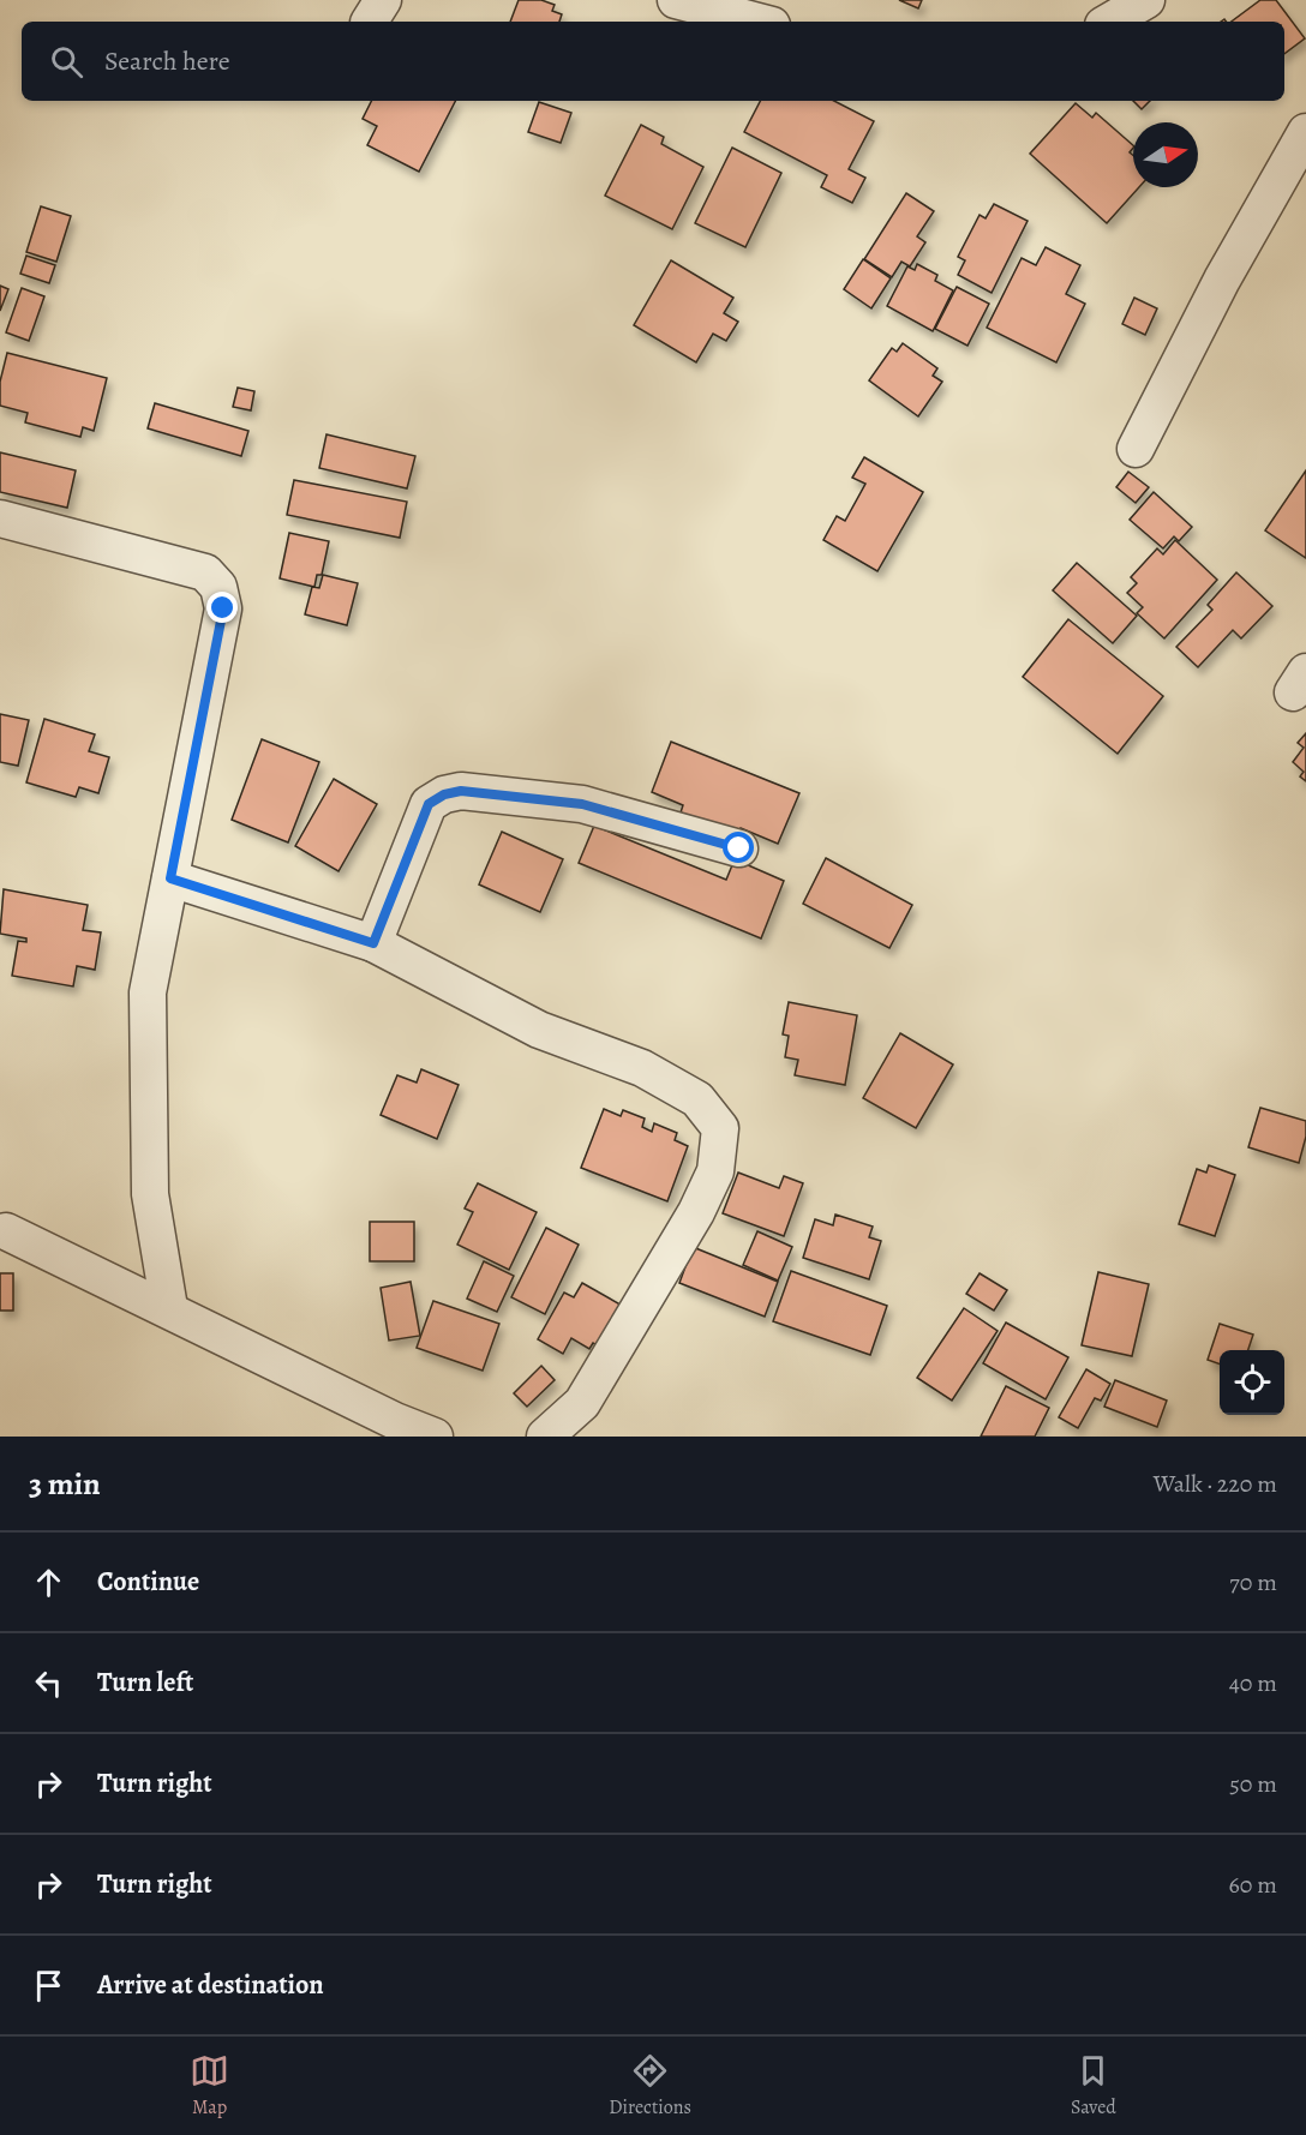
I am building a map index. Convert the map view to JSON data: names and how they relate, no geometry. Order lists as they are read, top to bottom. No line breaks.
{"north":"right","page":{"search":"Search here","heading":["3 min","Walk · 220 m"],"list":[["Continue","70 m"],["Turn left","40 m"],["Turn right","50 m"],["Turn right","60 m"],"Arrive at destination"],"nav":["Map","Directions","Saved"]}}
